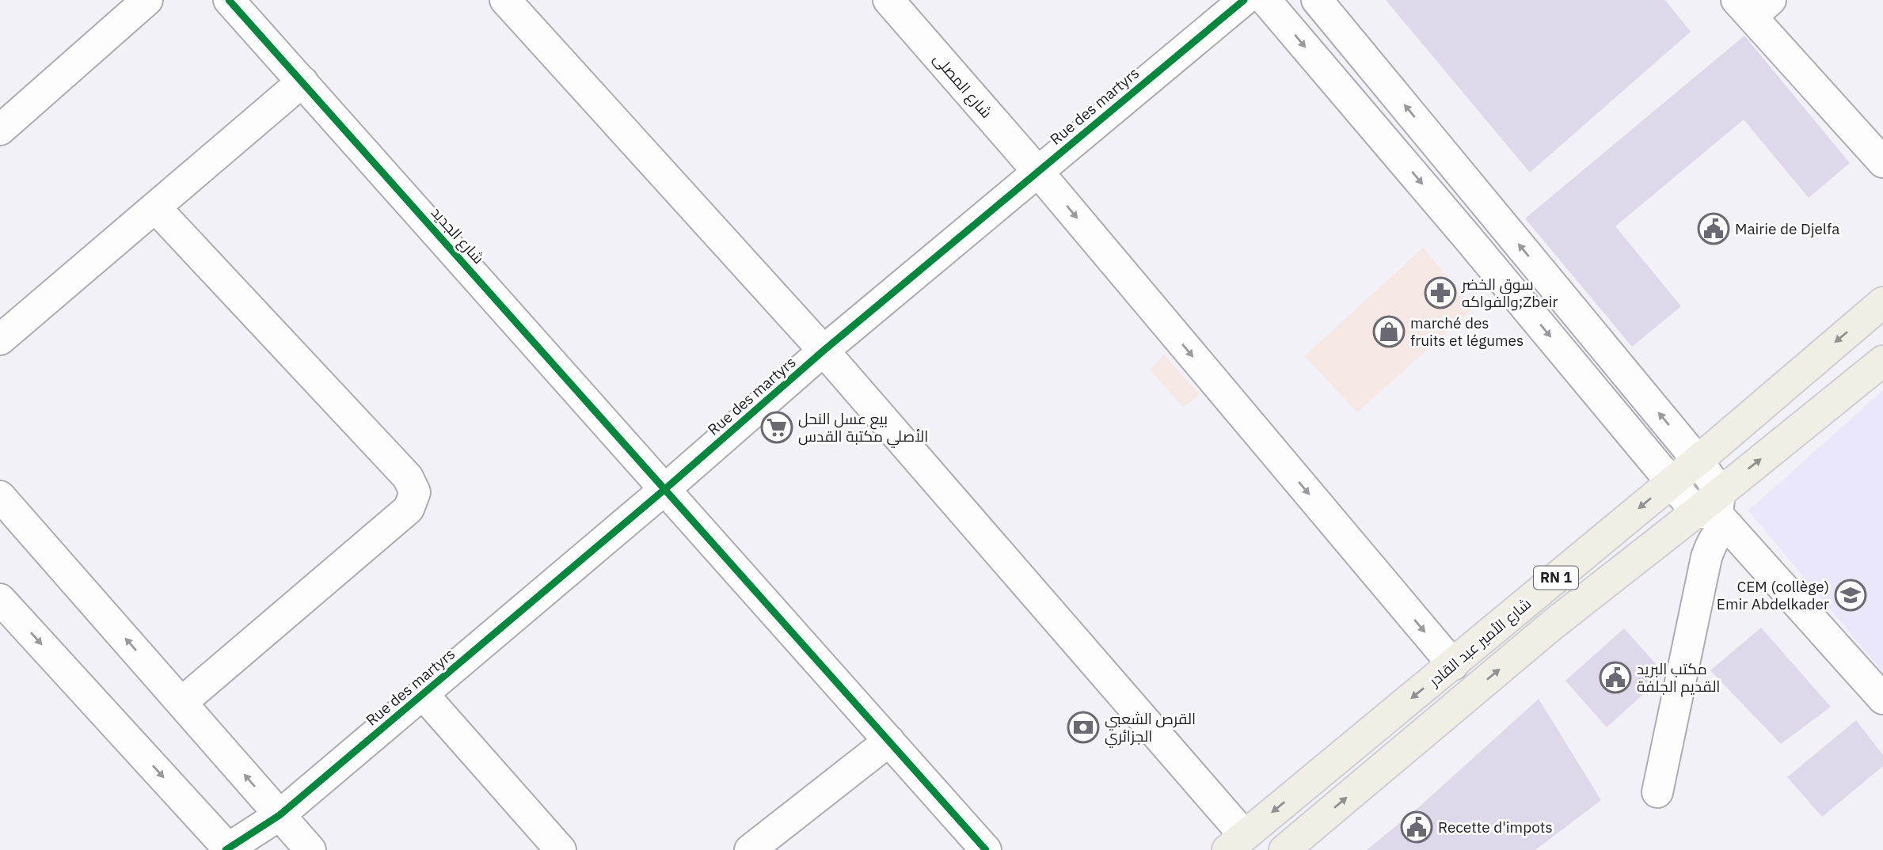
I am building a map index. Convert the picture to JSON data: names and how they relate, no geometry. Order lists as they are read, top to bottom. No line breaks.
{"streets":{"main road":["RN 1","شارع الأمير عبد القادر"],"street":["شارع المصلى","Rue des martyrs","شارع الجديد"]},"crossings":[["شارع المصلى","Rue des martyrs"],["شارع المصلى","شارع الأمير عبد القادر"],["Rue des martyrs","شارع الجديد"]],"one_way":["شارع المصلى"],"places":{"public building":["Mairie de Djelfa","مكتب البريد القديم الجلفة","Recette d'impots"],"pharmacy":["سوق الخضر والفواكه;Zbeir"],"shop":["marché des fruits et légumes"],"supermarket":["بيع عسل النحل الأصلي مكتبة القدس"],"school or university":["CEM (collège) Emir Abdelkader"],"bank":["القرص الشعبي الجزائري"]}}
